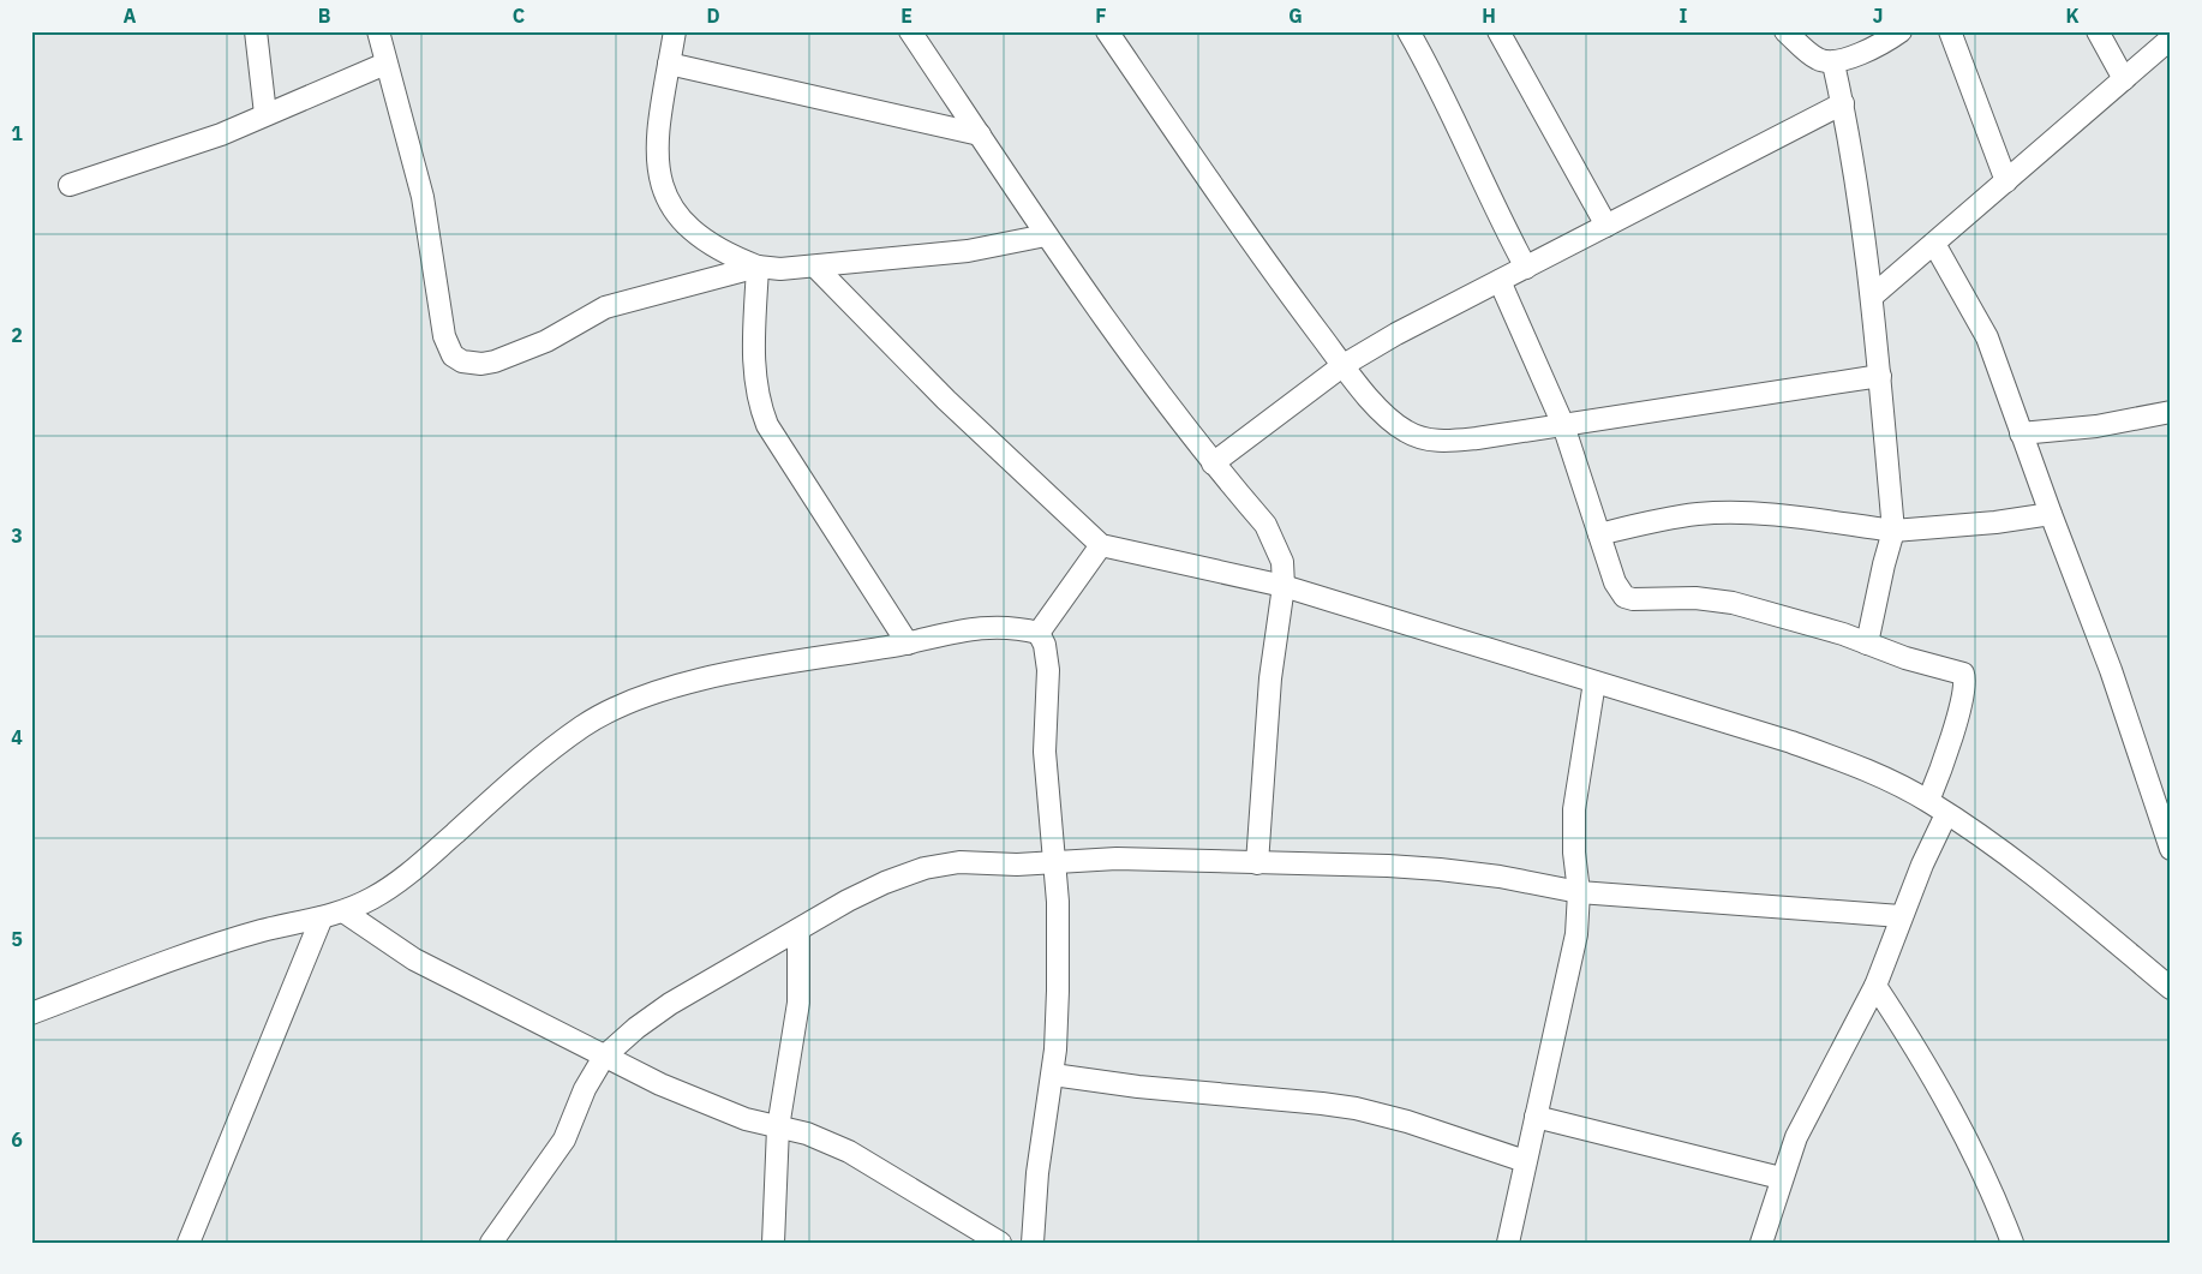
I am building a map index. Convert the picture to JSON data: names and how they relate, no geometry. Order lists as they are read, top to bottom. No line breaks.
{"grid":{"columns":["A","B","C","D","E","F","G","H","I","J","K"],"rows":["1","2","3","4","5","6"]}}
